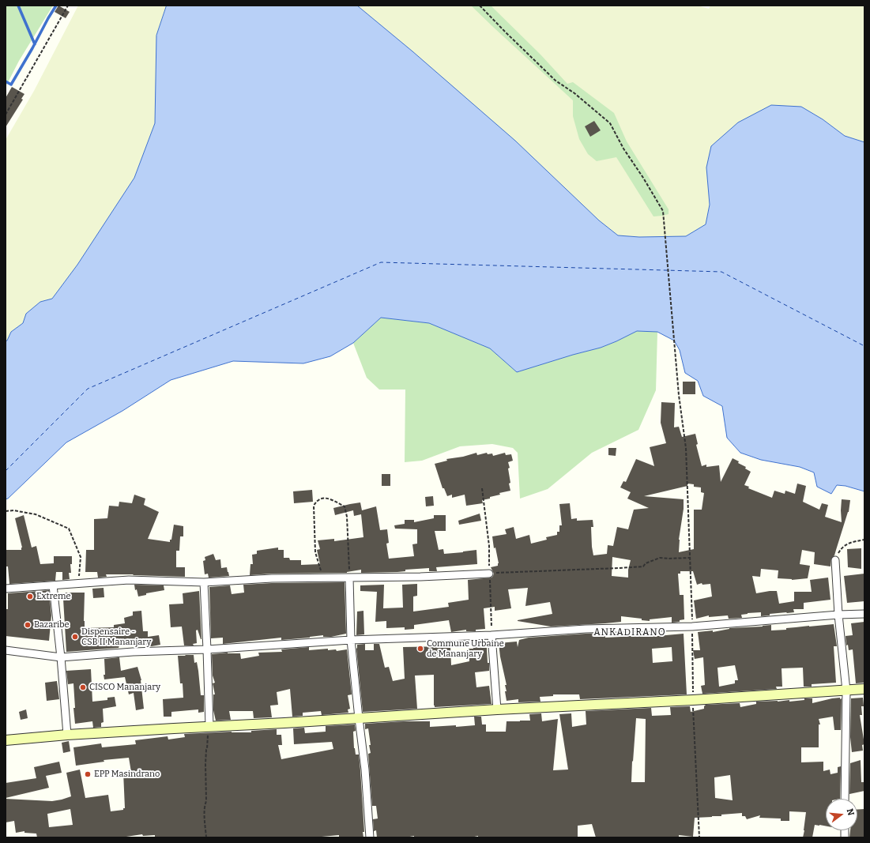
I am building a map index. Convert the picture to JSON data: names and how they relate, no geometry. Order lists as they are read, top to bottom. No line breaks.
{"districts":["ANKADIRANO"],"places":["Extreme","Bazaribe","Dispensaire - CSB II Mananjary","Commune Urbaine de Mananjary","CISCO Mananjary","EPP Masindrano"],"north":"right"}
